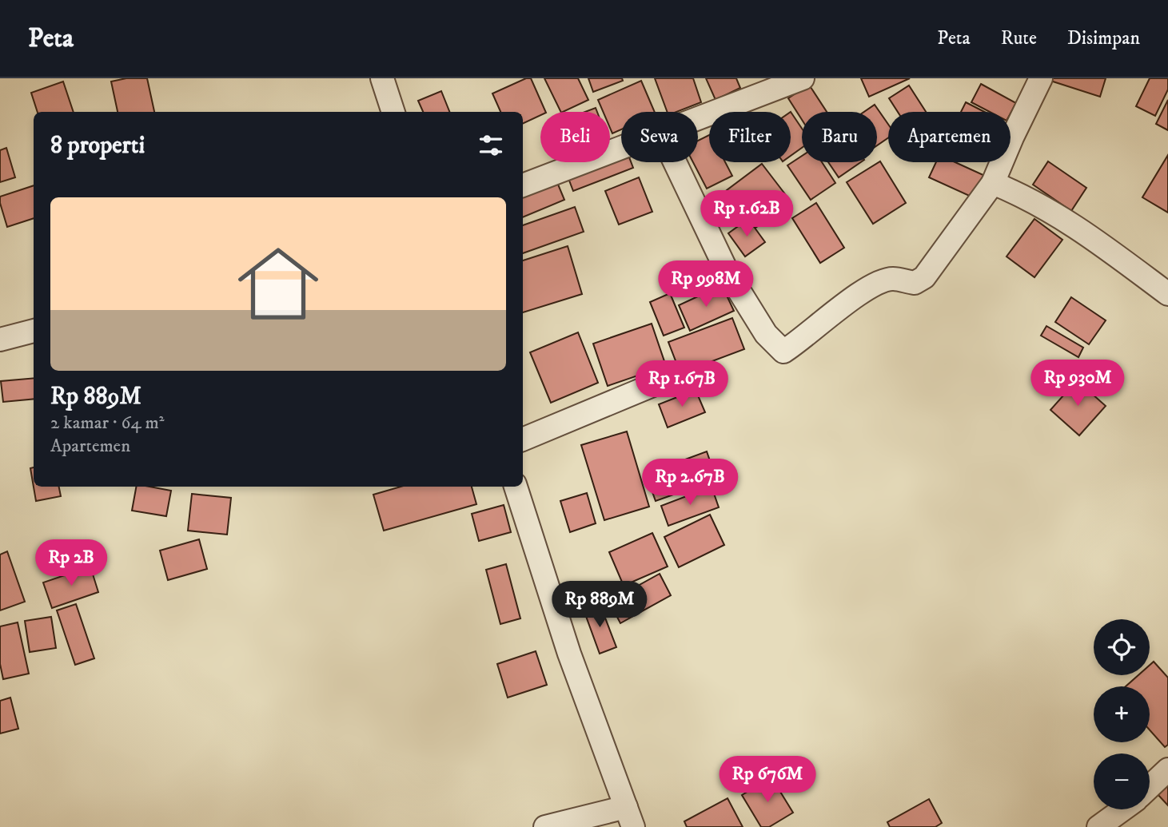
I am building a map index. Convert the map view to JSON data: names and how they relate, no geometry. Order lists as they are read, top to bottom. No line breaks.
{"page":{"header":"Peta","nav":["Peta","Rute","Disimpan"],"chip":["Beli","Sewa","Filter","Baru","Apartemen"],"heading":"8 properti","list":[{"name":"Rp 889M","note":"2 kamar · 64 m² · Apartemen"}],"price":["Rp 1.62B","Rp 998M","Rp 930M","Rp 1.67B","Rp 2.67B","Rp 2B","Rp 889M","Rp 676M"],"map_buttons":["+","−"]}}
